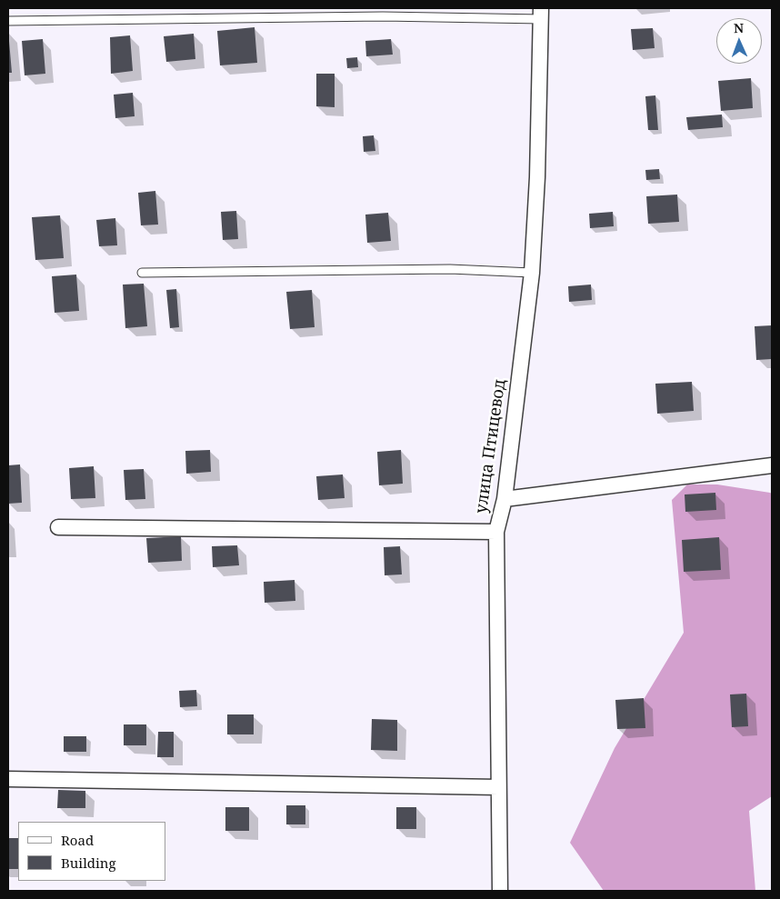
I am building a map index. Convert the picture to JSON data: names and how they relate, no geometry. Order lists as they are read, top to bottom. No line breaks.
{"streets":{"street":["улица Птицевод"]},"legend":["Road","Building"],"north":"top"}
